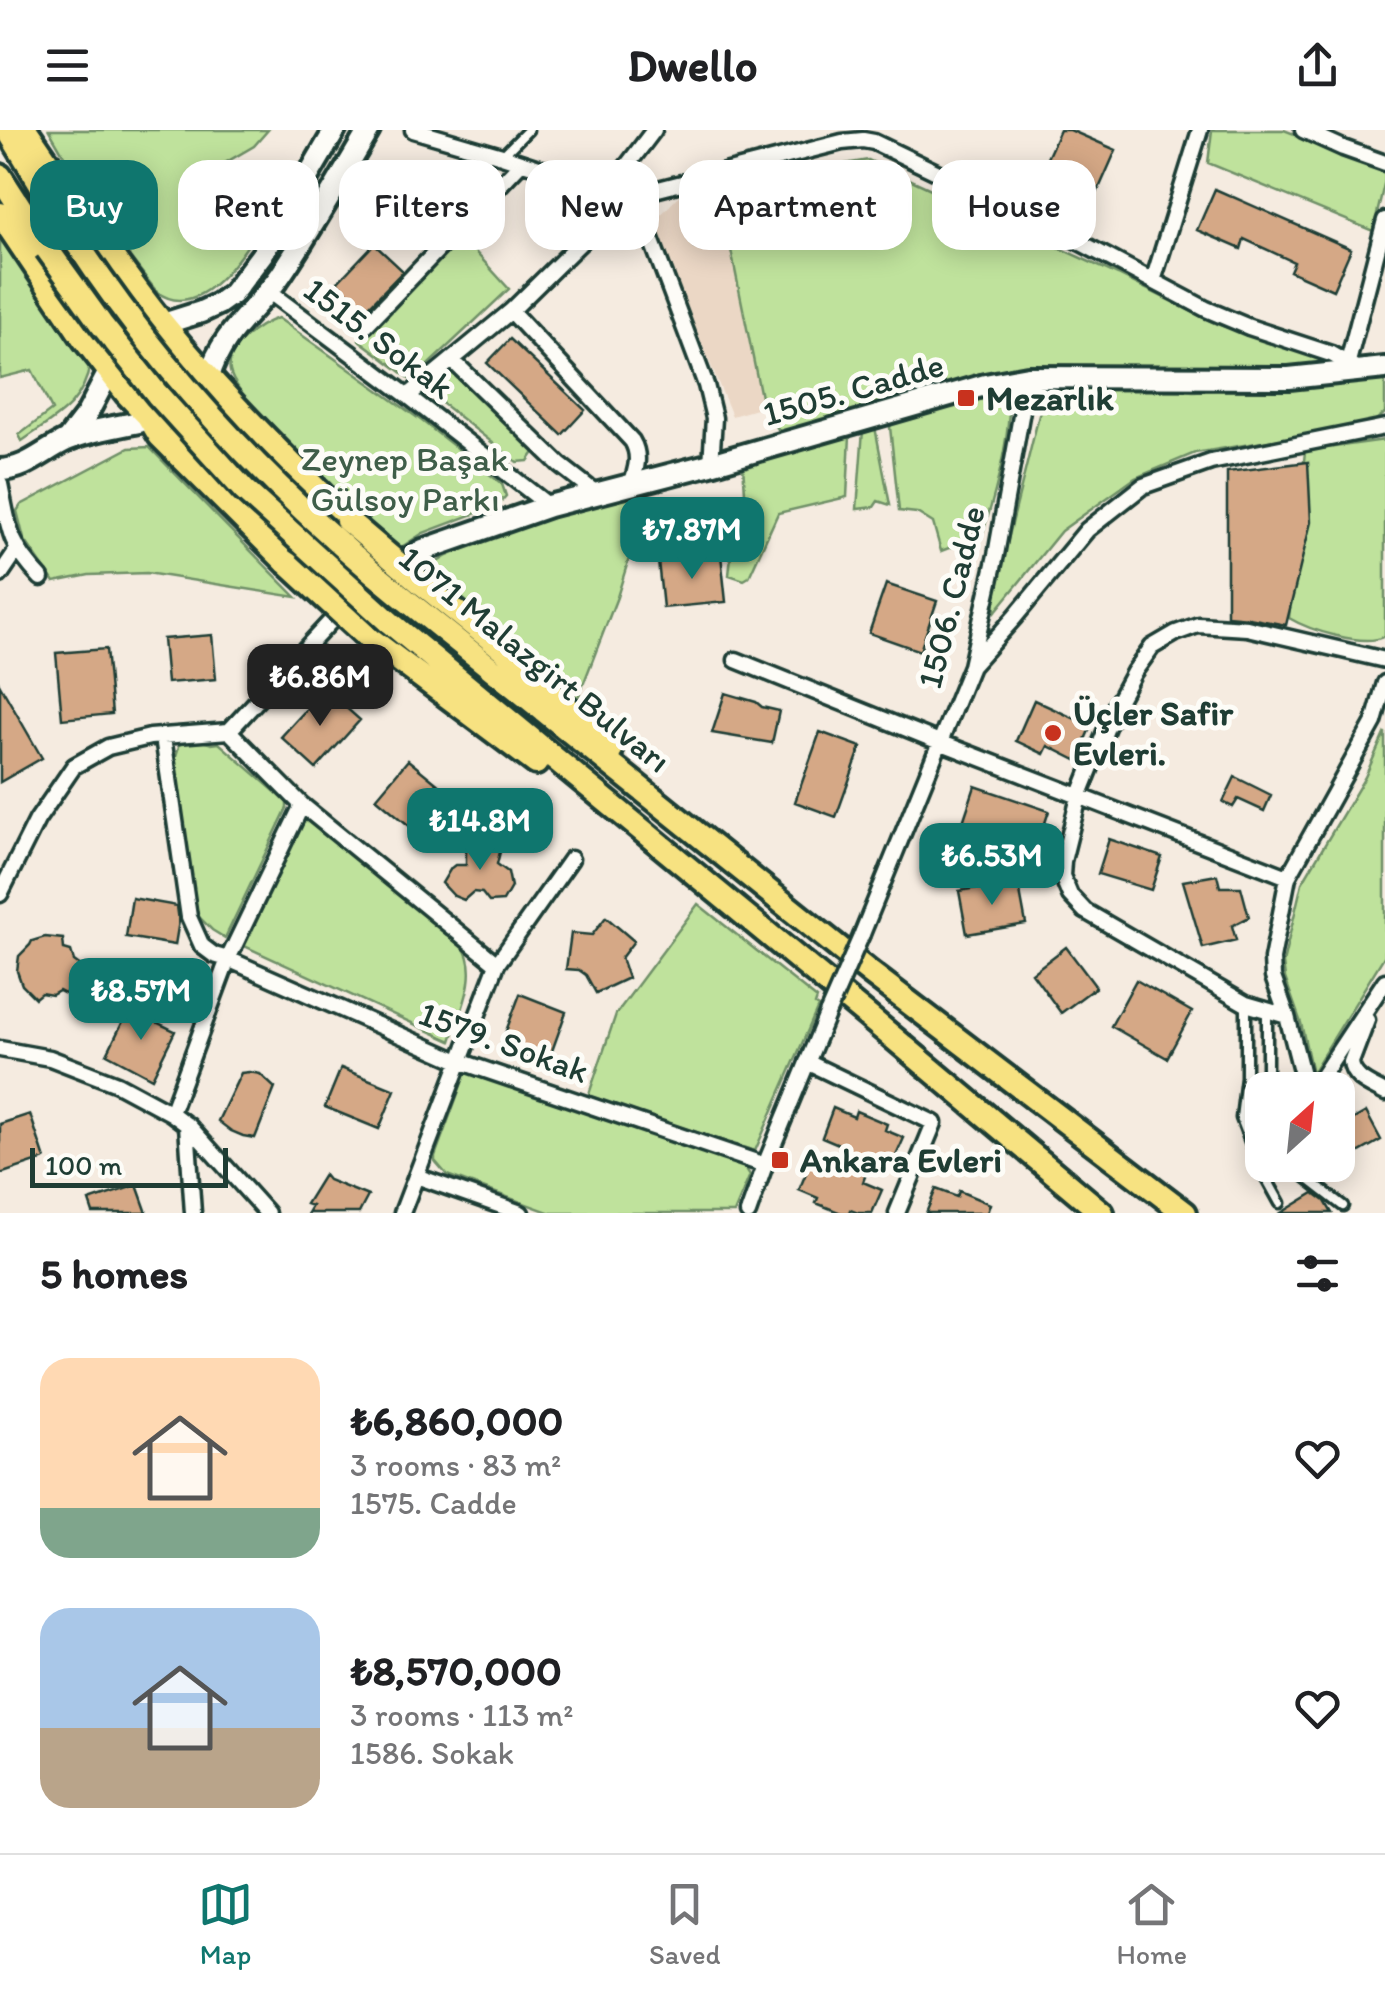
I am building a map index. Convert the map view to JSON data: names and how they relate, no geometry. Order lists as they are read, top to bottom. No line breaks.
{"streets":{"main road":["1071 Malazgirt Bulvarı"],"street":["1515. Sokak","1505. Cadde","1506. Cadde","1579. Sokak"]},"crossings":[["1515. Sokak","1505. Cadde"],["1505. Cadde","1506. Cadde"],["1506. Cadde","1579. Sokak"]],"parks":["Zeynep Başak Gülsoy Parkı"],"places":{"transit":["Mezarlık","Ankara Evleri"],"other":["Üçler Safir Evleri."]},"scale_bar":"100 m","north":"top right","page":{"header":"Dwello","chip":["Buy","Rent","Filters","New","Apartment","House"],"price":["₺7.87M","₺6.86M","₺14.8M","₺6.53M","₺8.57M"],"scale":"100 m","heading":"5 homes","list":[{"name":"₺6,860,000","note":"3 rooms · 83 m² · 1575. Cadde"},{"name":"₺8,570,000","note":"3 rooms · 113 m² · 1586. Sokak"}],"tabs":["Map","Saved","Home"]}}
